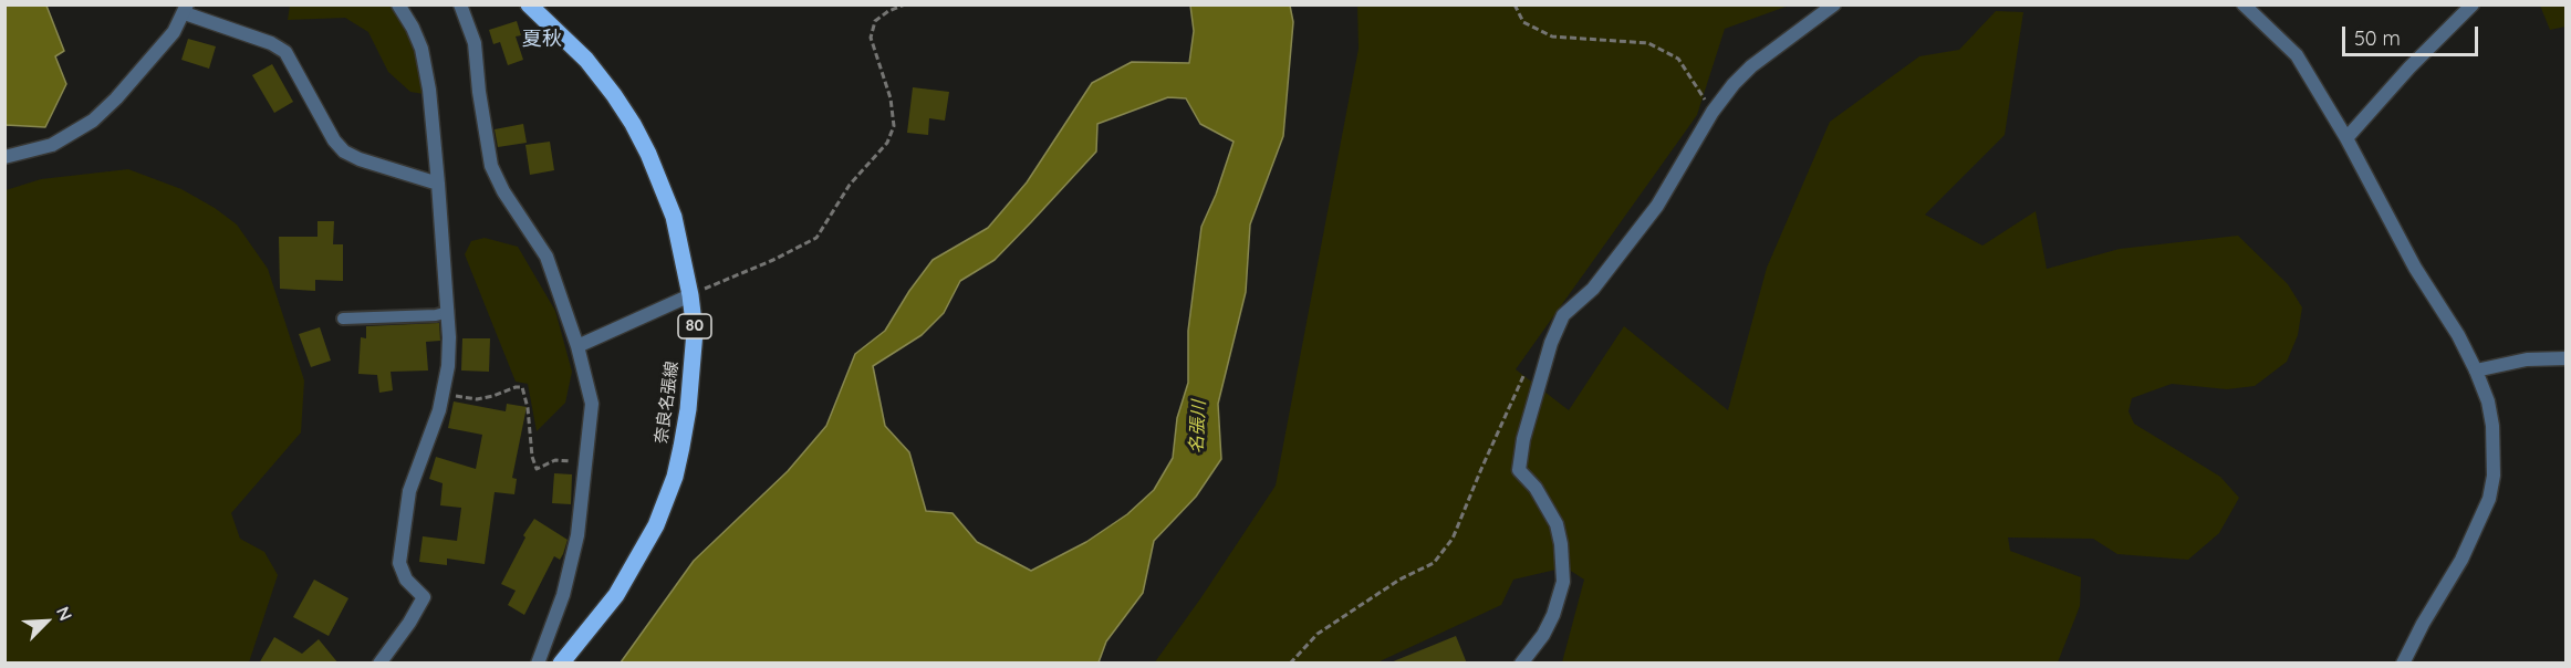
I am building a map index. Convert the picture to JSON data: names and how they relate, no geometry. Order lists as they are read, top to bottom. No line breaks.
{"streets":{"main road":["80","奈良名張線"]},"districts":["夏秋"],"water":["名張川"],"scale_bar":"50 m","north":"top right"}
